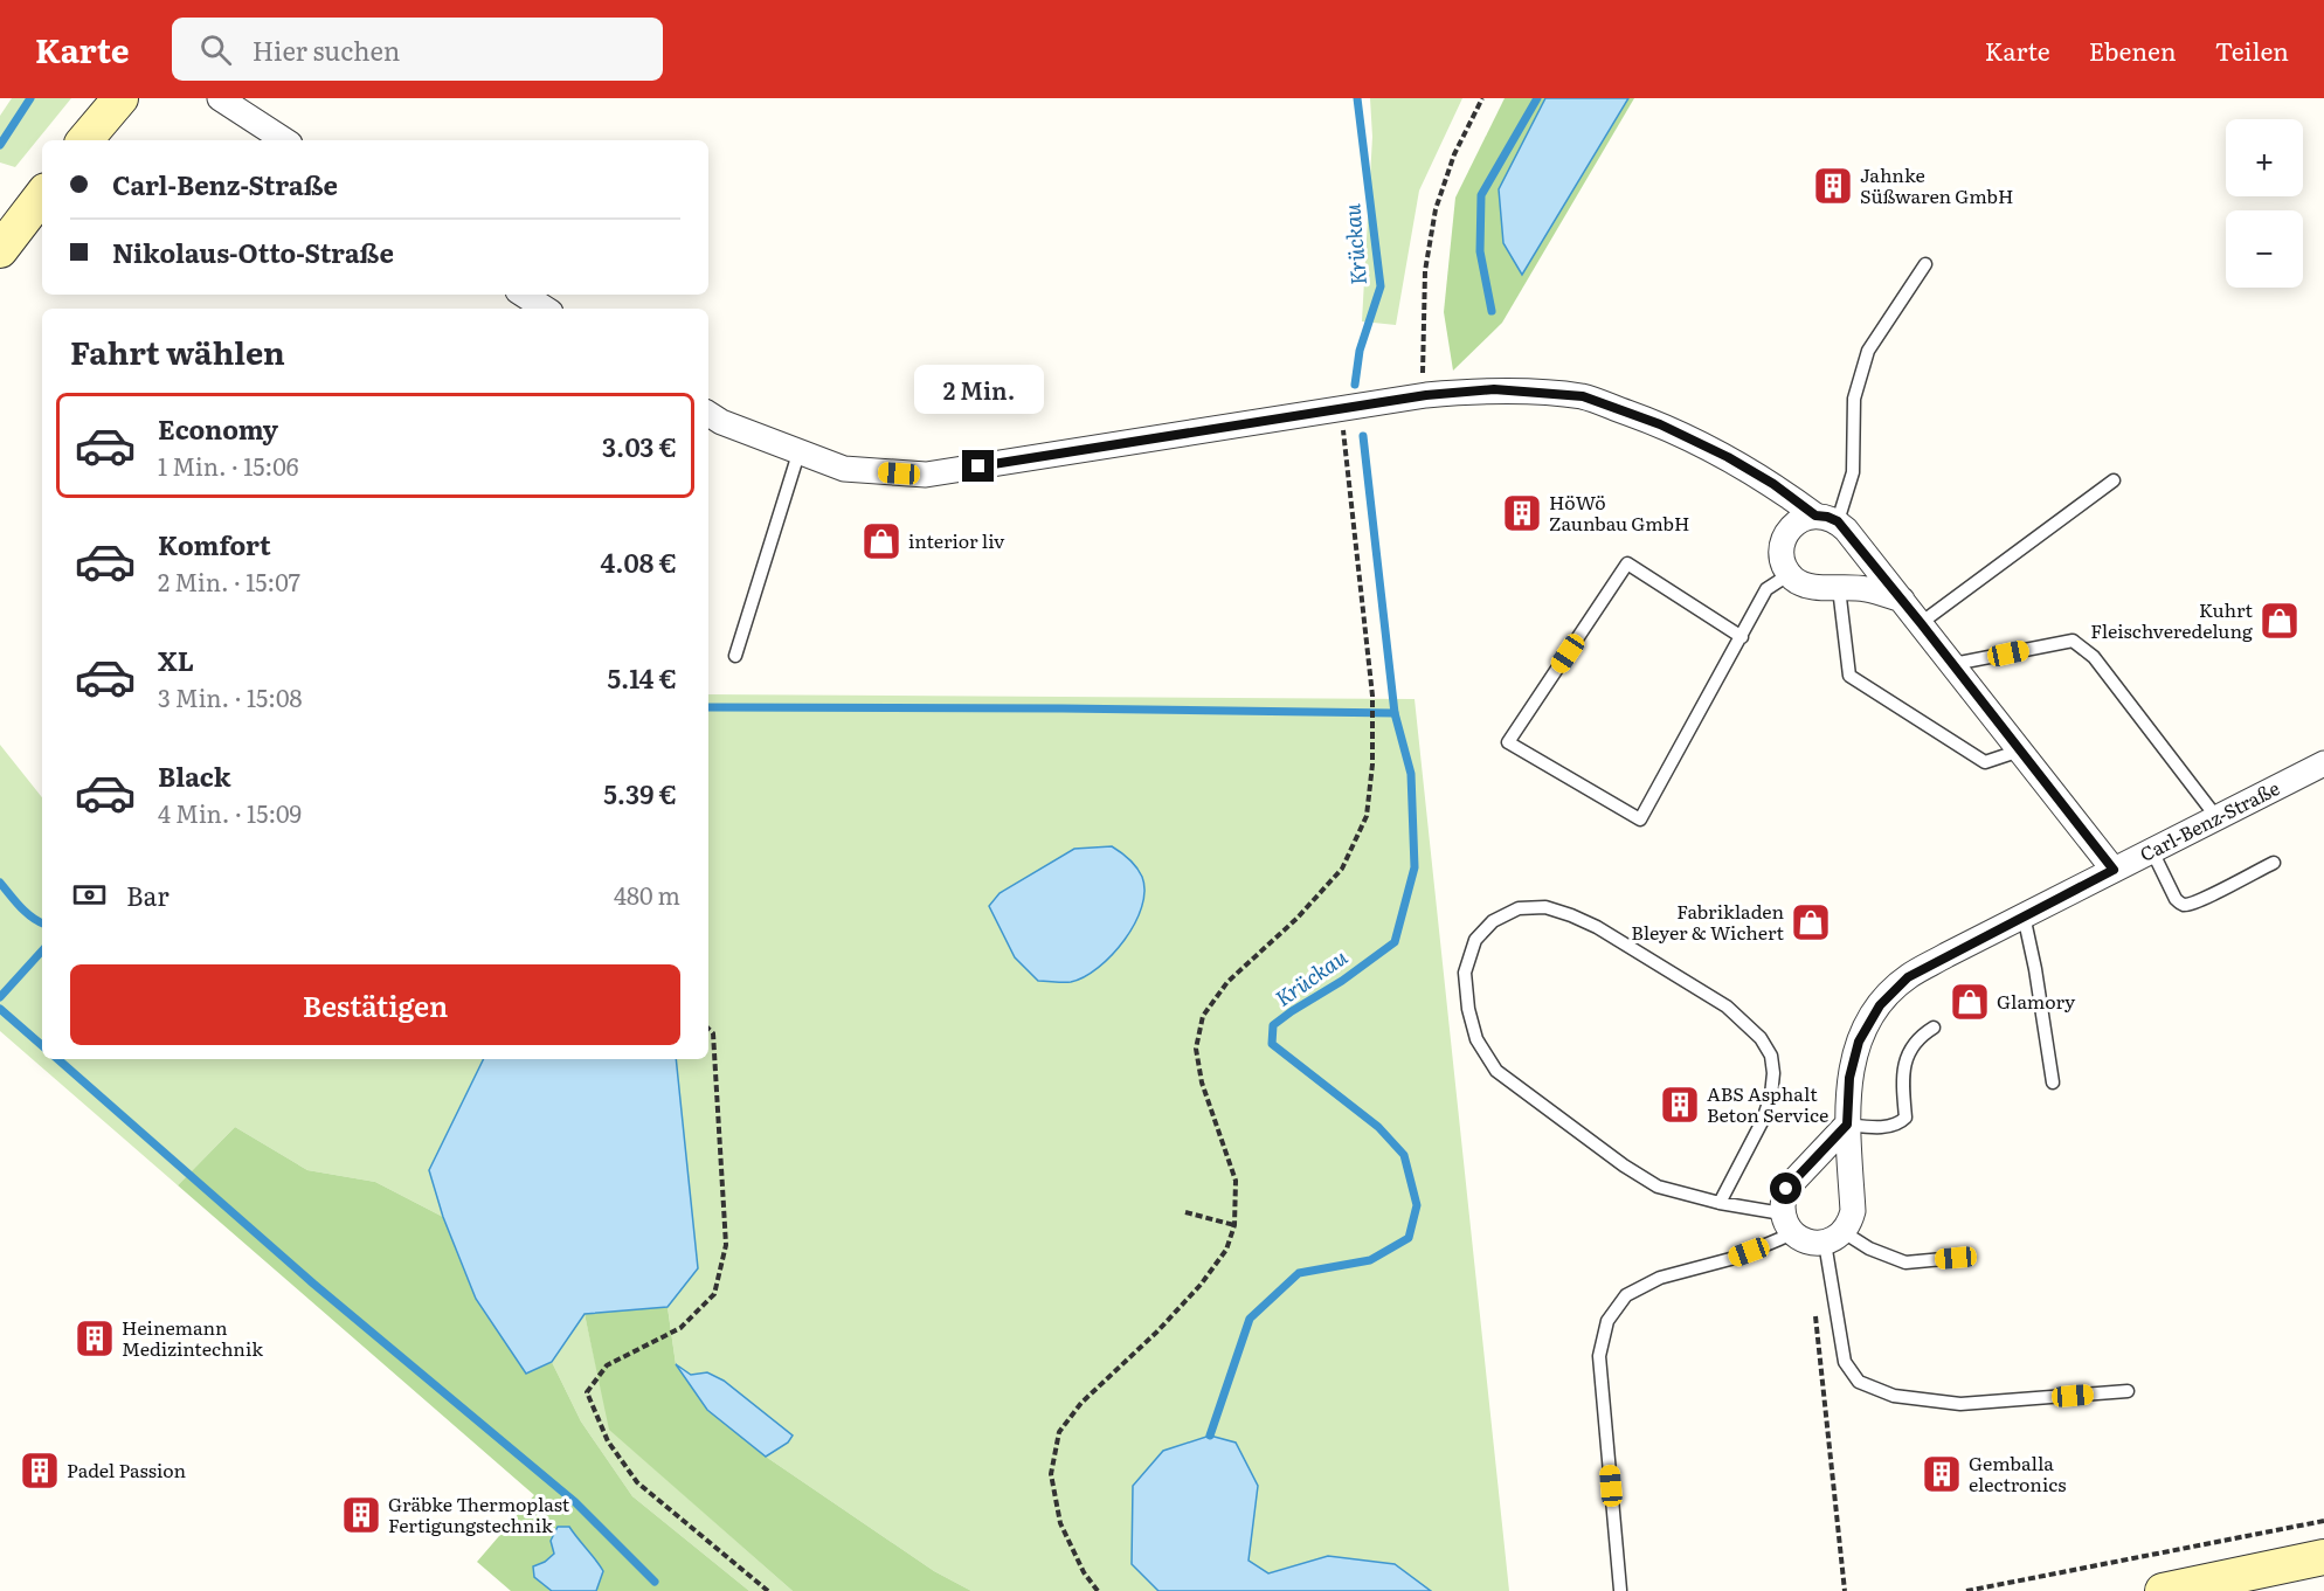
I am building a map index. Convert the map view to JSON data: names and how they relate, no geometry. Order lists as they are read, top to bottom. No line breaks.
{"streets":{"street":["Carl-Benz-Straße"]},"water":["Krückau"],"places":{"building":["Jahnke Süßwaren GmbH","HöWö Zaunbau GmbH","ABS Asphalt Beton Service","Heinemann Medizintechnik","Padel Passion","Gemballa electronics","Gräbke Thermoplast Fertigungstechnik"],"shop":["interior liv","Kuhrt Fleischveredelung","Fabrikladen Bleyer & Wichert","Glamory"]},"page":{"header":"Karte","search":"Hier suchen","nav":["Karte","Ebenen","Teilen"],"map_buttons":["+","−"],"banner":["Carl-Benz-Straße","Nikolaus-Otto-Straße"],"heading":"Fahrt wählen","bubble":"2 Min.","list":[{"name":"Economy","note":"1 Min. · 15:06","value":"3.03 €"},{"name":"Komfort","note":"2 Min. · 15:07","value":"4.08 €"},{"name":"XL","note":"3 Min. · 15:08","value":"5.14 €"},{"name":"Black","note":"4 Min. · 15:09","value":"5.39 €"}],"pay":["Bar","480 m"],"buttons":"Bestätigen"}}
